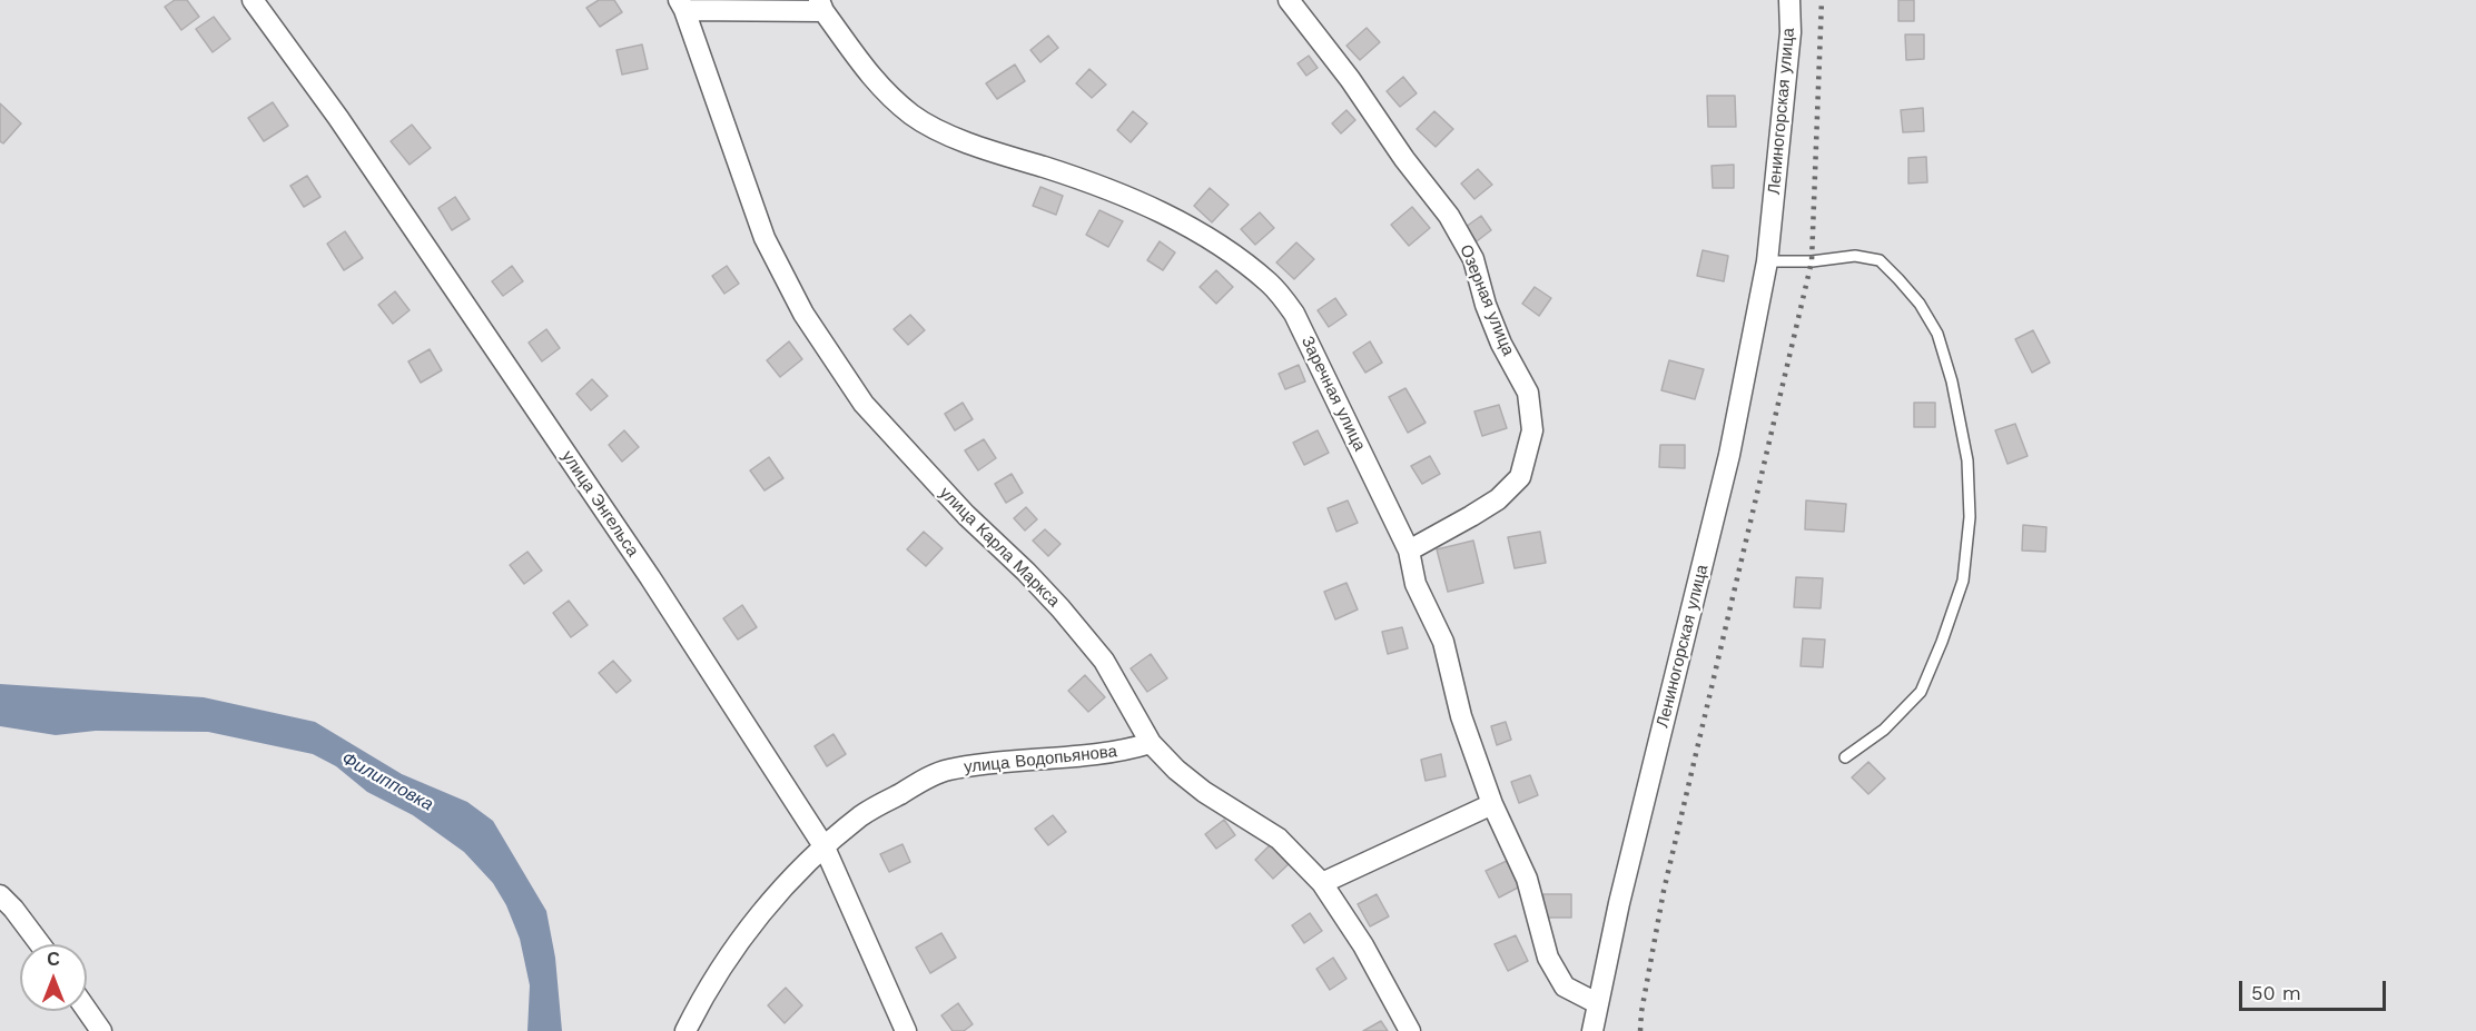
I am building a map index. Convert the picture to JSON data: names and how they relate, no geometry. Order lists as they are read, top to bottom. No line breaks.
{"streets":{"street":["Лениногорская улица","Озерная улица","Заречная улица","улица Энгельса","улица Карла Маркса","улица Водопьянова"]},"crossings":[["Лениногорская улица","Заречная улица"],["Озерная улица","Заречная улица"],["улица Энгельса","улица Водопьянова"],["улица Карла Маркса","улица Водопьянова"]],"water":["Филипповка"],"scale_bar":"50 m","north":"top"}
